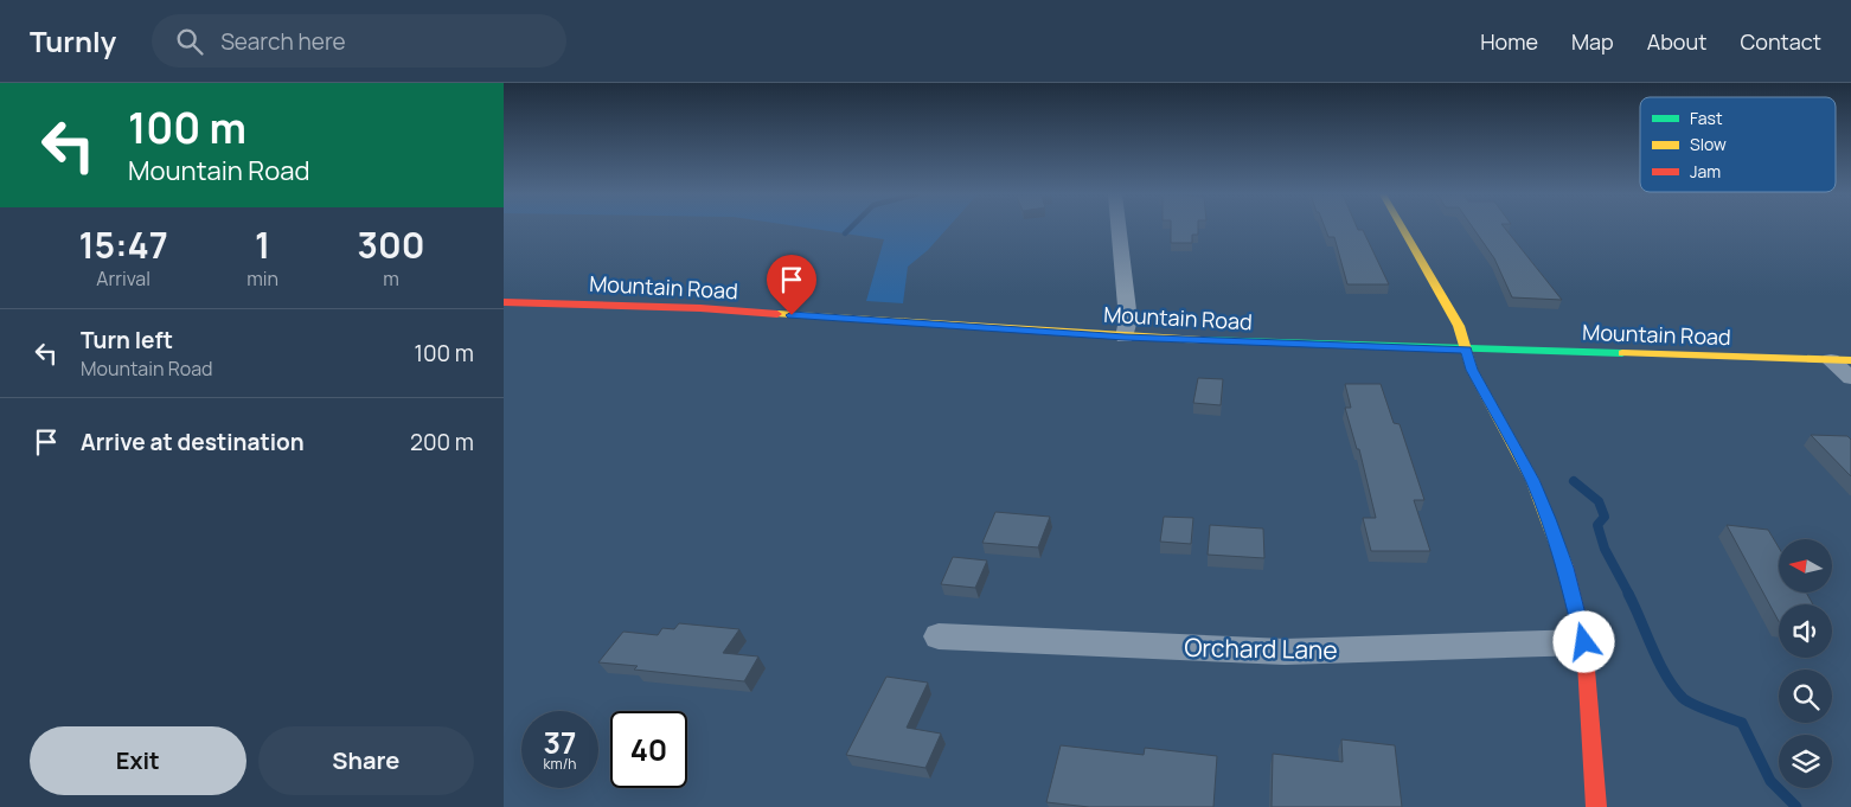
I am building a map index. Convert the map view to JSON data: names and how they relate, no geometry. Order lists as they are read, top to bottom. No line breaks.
{"streets":{"main road":["Mountain Road"],"street":["Orchard Lane"]},"legend":["Fast","Slow","Jam"],"north":"left","page":{"header":"Turnly","search":"Search here","nav":["Home","Map","About","Contact"],"turn":["100 m","Mountain Road"],"eta":["15:47","Arrival","1","min","300","m"],"list":[{"name":"Turn left","note":"Mountain Road","value":"100 m"},{"name":"Arrive at destination","value":"200 m"}],"speed":"37 km/h","limit":"40","buttons":["Exit","Share"]}}
